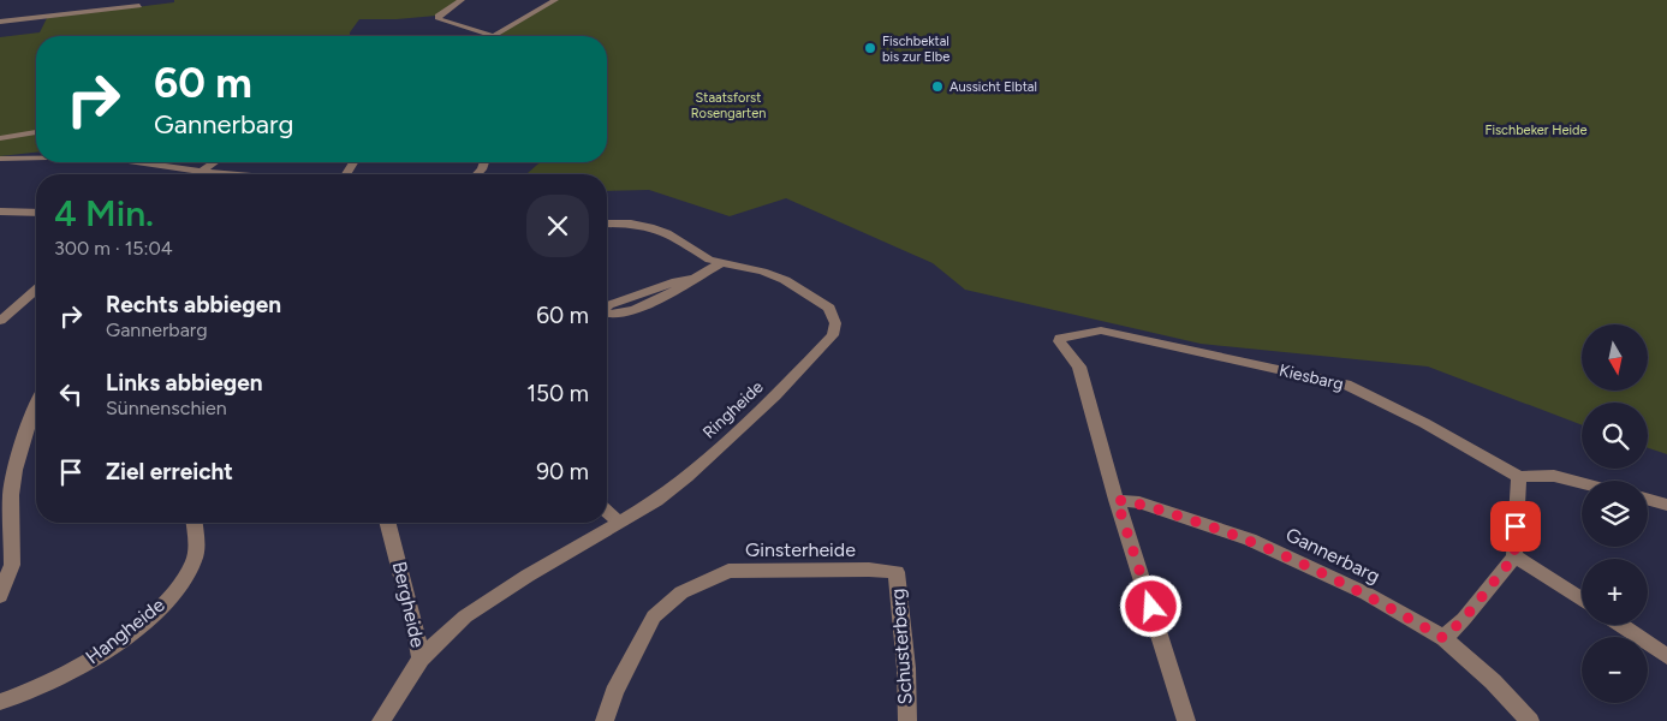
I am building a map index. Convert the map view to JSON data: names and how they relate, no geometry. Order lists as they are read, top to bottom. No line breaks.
{"streets":{"street":["Kiesbarg","Ringheide","Ginsterheide","Gannerbarg","Bergheide","Hangheide","Schusterberg"]},"crossings":[["Kiesbarg","Gannerbarg"],["Ringheide","Bergheide"],["Ginsterheide","Schusterberg"]],"parks":["Staatsforst Rosengarten","Fischbeker Heide"],"places":["Fischbektal bis zur Elbe","Aussicht Elbtal"],"north":"bottom","page":{"turn":["60 m","Gannerbarg"],"heading":["4 Min.","300 m · 15:04"],"list":[{"name":"Rechts abbiegen","note":"Gannerbarg","value":"60 m"},{"name":"Links abbiegen","note":"Sünnenschien","value":"150 m"},{"name":"Ziel erreicht","value":"90 m"}],"map_buttons":["+","−"]}}
